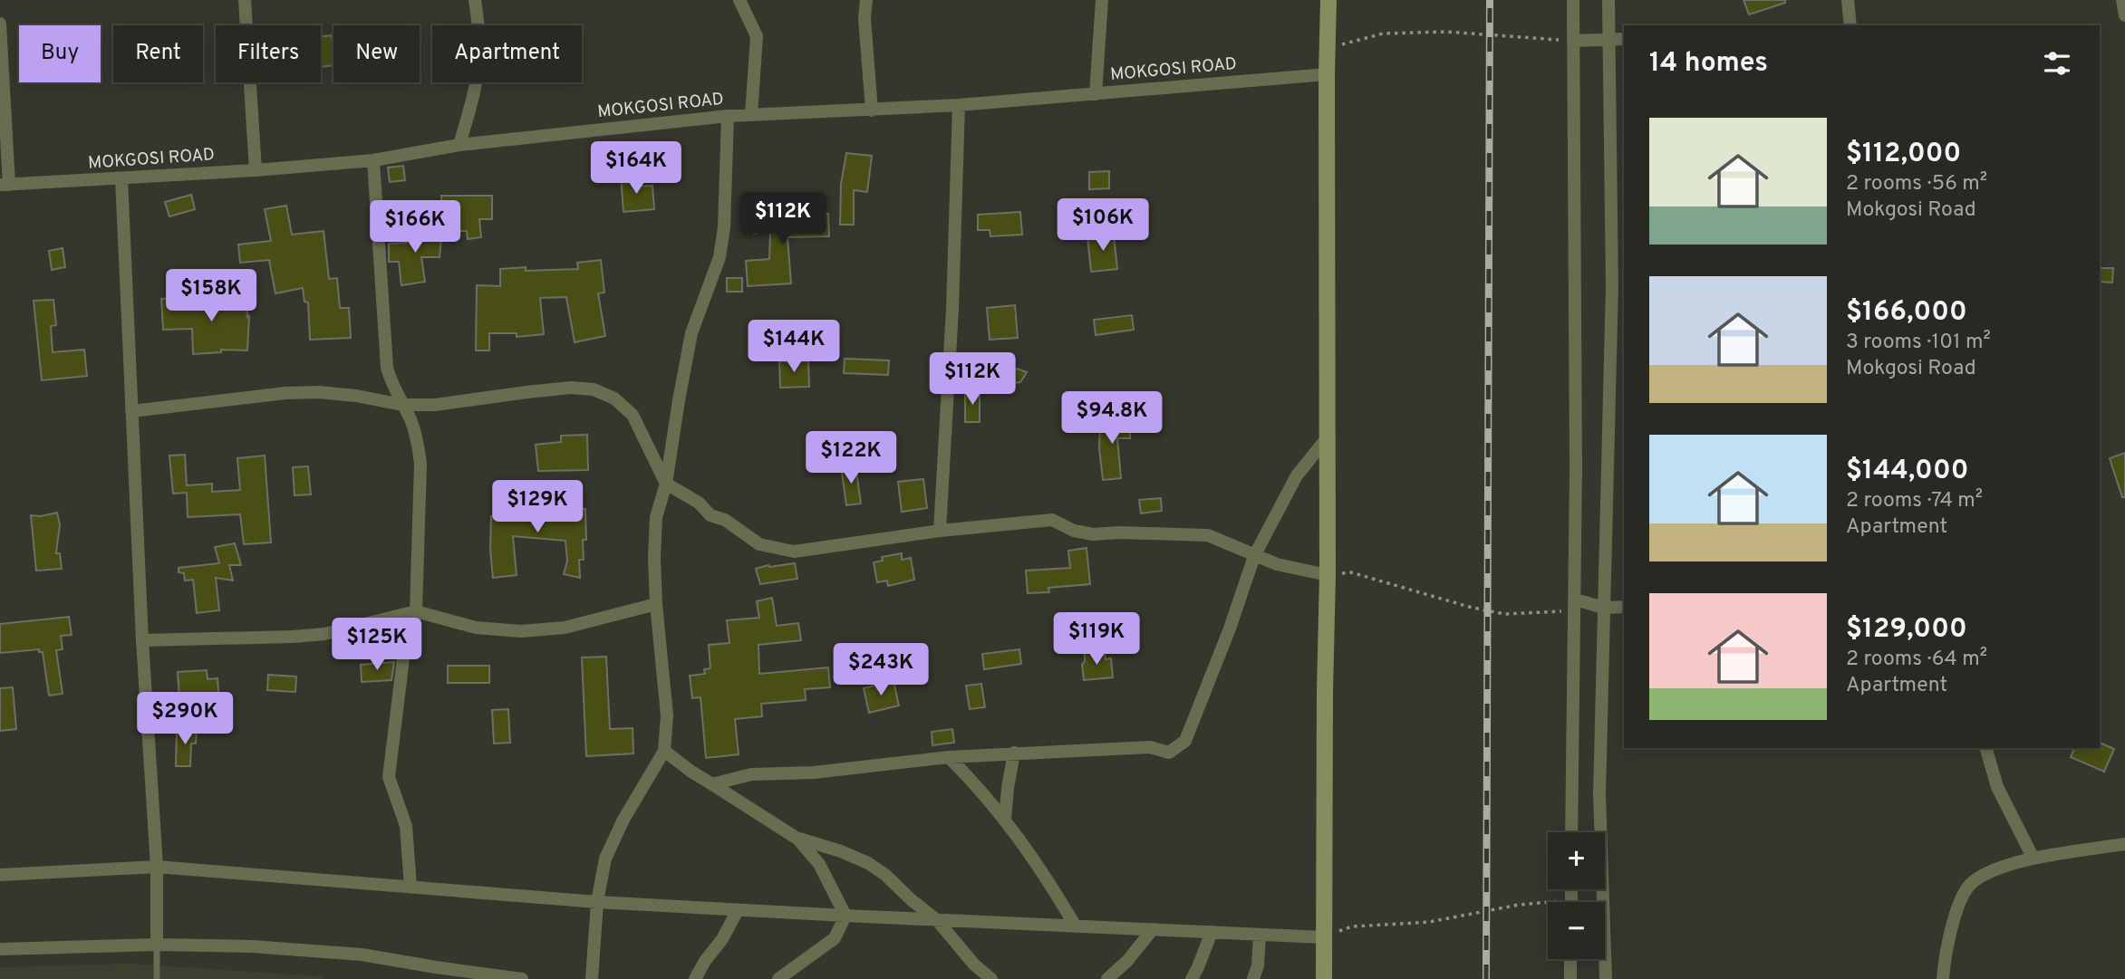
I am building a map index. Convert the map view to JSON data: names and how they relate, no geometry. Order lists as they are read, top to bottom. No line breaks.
{"streets":{"street":["MOKGOSI ROAD"]},"page":{"chip":["Buy","Rent","Filters","New","Apartment"],"heading":"14 homes","list":[{"name":"$112,000","note":"2 rooms · 56 m² · Mokgosi Road"},{"name":"$166,000","note":"3 rooms · 101 m² · Mokgosi Road"},{"name":"$144,000","note":"2 rooms · 74 m² · Apartment"},{"name":"$129,000","note":"2 rooms · 64 m² · Apartment"}],"price":["$164K","$112K","$106K","$166K","$158K","$144K","$112K","$94.8K","$122K","$129K","$119K","$125K","$243K","$290K"],"map_buttons":["+","−"]}}
